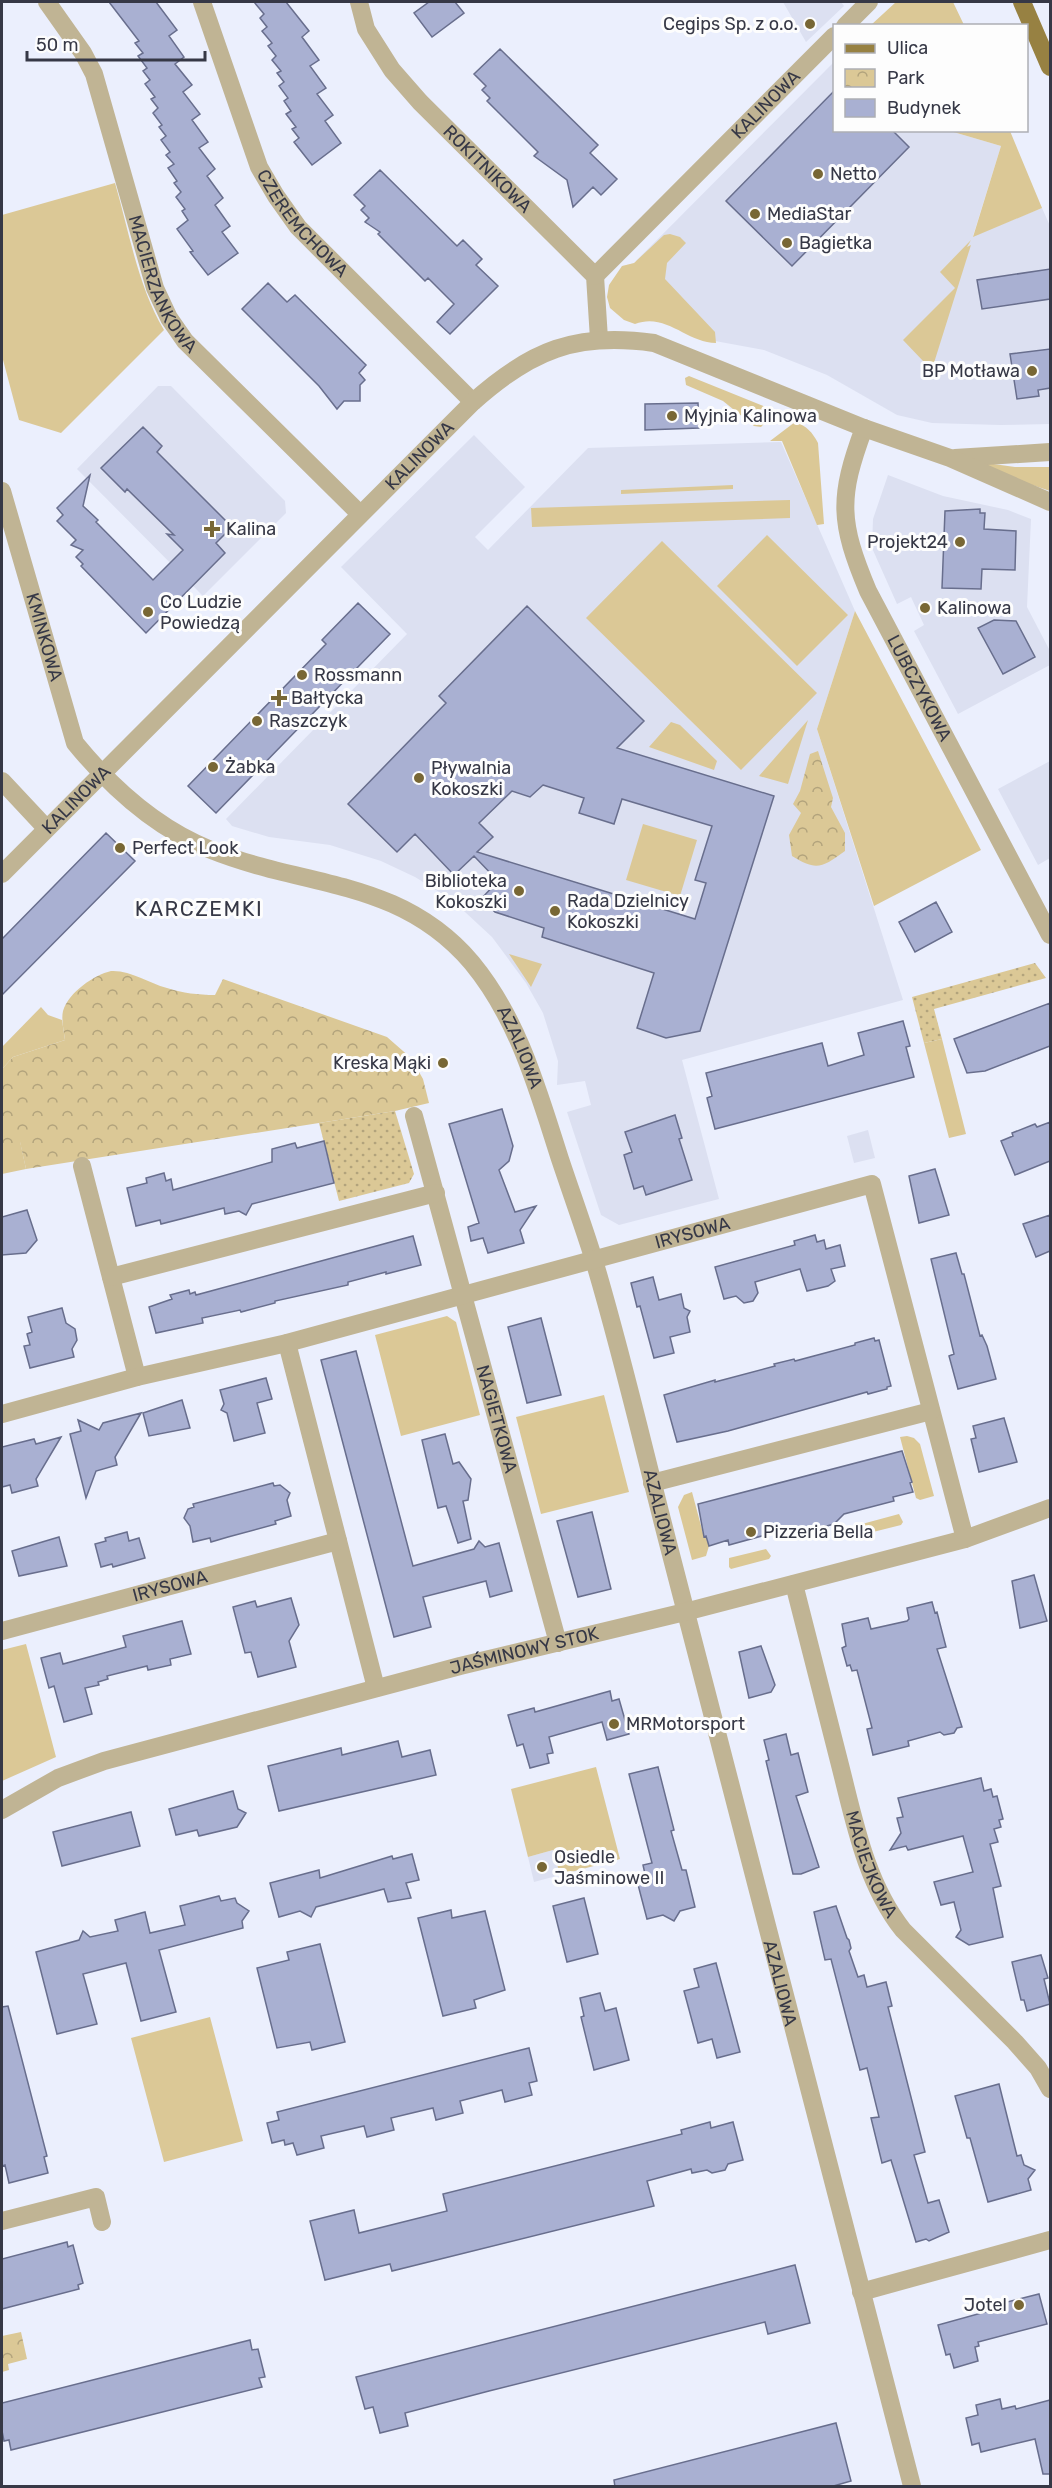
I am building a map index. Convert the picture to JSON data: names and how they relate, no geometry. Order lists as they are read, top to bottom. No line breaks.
{"streets":{"street":["KALINOWA","ROKITNIKOWA","CZEREMCHOWA","MACIERZANKOWA","KMINKOWA","LUBCZYKOWA","AZALIOWA","IRYSOWA","NAGIETKOWA","JAŚMINOWY STOK","MACIEJKOWA"]},"crossings":[["KALINOWA","ROKITNIKOWA"],["KALINOWA","CZEREMCHOWA"],["KALINOWA","MACIERZANKOWA"],["KALINOWA","KMINKOWA"],["KALINOWA","LUBCZYKOWA"],["KALINOWA","AZALIOWA"],["KMINKOWA","AZALIOWA"],["AZALIOWA","IRYSOWA"],["AZALIOWA","JAŚMINOWY STOK"],["IRYSOWA","NAGIETKOWA"],["IRYSOWA","JAŚMINOWY STOK"],["NAGIETKOWA","JAŚMINOWY STOK"],["JAŚMINOWY STOK","MACIEJKOWA"]],"districts":["KARCZEMKI"],"places":{"other":["Cegips Sp. z o.o.","Netto","MediaStar","Bagietka","BP Motława","Myjnia Kalinowa","Projekt24","Kalinowa","Co Ludzie Powiedzą","Rossmann","Raszczyk","Żabka","Pływalnia Kokoszki","Perfect Look","Biblioteka Kokoszki","Rada Dzielnicy Kokoszki","Kreska Mąki","Pizzeria Bella","MRMotorsport","Osiedle Jaśminowe II","Jotel"],"health":["Kalina","Bałtycka"]},"legend":["Ulica","Park","Budynek"],"scale_bar":"50 m"}
